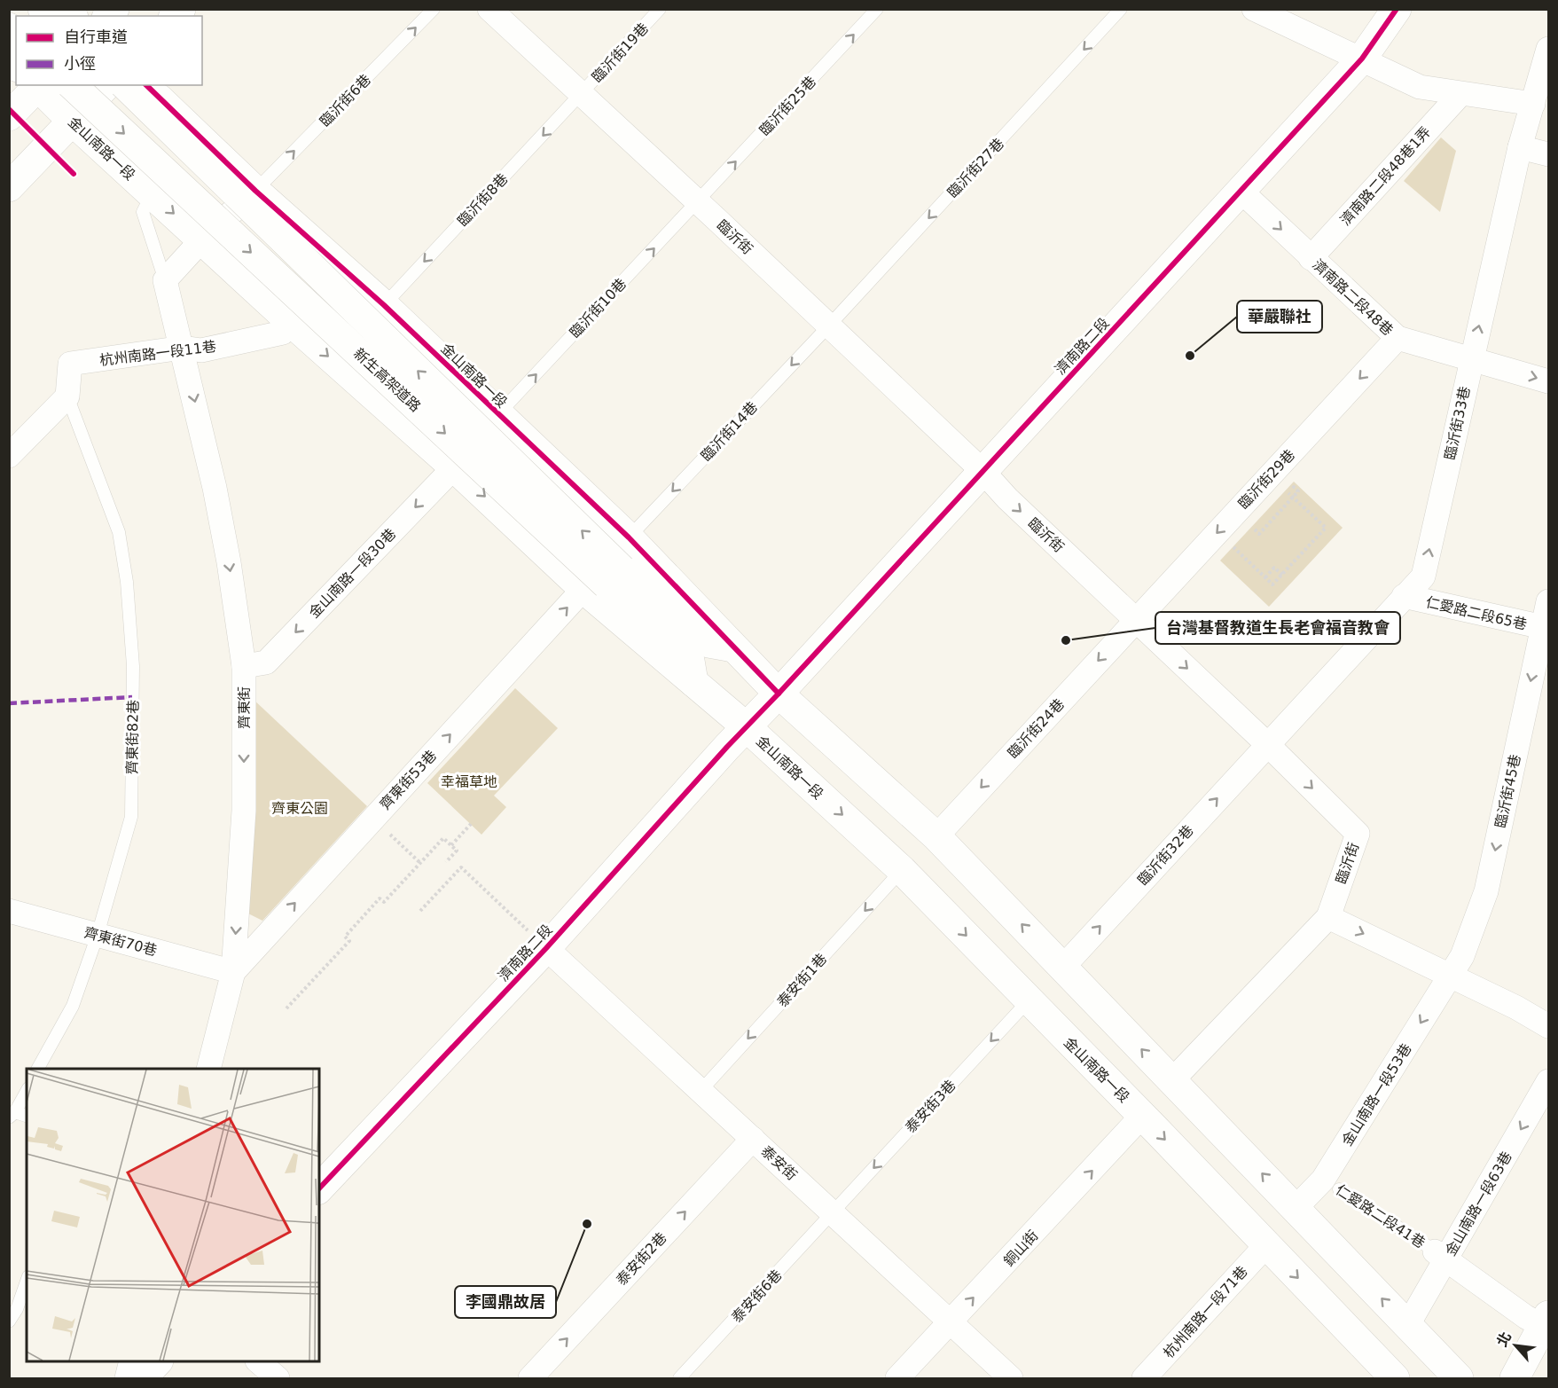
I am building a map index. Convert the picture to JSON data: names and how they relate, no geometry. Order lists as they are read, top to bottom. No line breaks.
{"streets":{"main road":["金山南路一段","濟南路二段","新生高架道路"],"street":["濟南路二段48巷1弄","臨沂街","濟南路二段48巷","杭州南路一段11巷","臨沂街33巷","臨沂街29巷","金山南路一段30巷","仁愛路二段65巷","齊東街","臨沂街24巷","齊東街53巷","臨沂街45巷","臨沂街32巷","齊東街70巷","金山南路一段53巷","泰安街","金山南路一段63巷","仁愛路二段41巷","銅山街","泰安街2巷","杭州南路一段71巷"],"lane":["臨沂街19巷","臨沂街6巷","臨沂街25巷","臨沂街27巷","臨沂街8巷","臨沂街10巷","臨沂街14巷","齊東街82巷","泰安街1巷","泰安街3巷","泰安街6巷"]},"crossings":[["臨沂街19巷","臨沂街8巷"],["臨沂街19巷","臨沂街"],["臨沂街6巷","金山南路一段"],["臨沂街25巷","臨沂街"],["臨沂街25巷","臨沂街10巷"],["金山南路一段","臨沂街8巷"],["金山南路一段","臨沂街10巷"],["金山南路一段","濟南路二段"],["金山南路一段","杭州南路一段11巷"],["金山南路一段","新生高架道路"],["金山南路一段","臨沂街14巷"],["金山南路一段","金山南路一段30巷"],["金山南路一段","臨沂街24巷"],["金山南路一段","齊東街53巷"],["金山南路一段","臨沂街32巷"],["金山南路一段","泰安街1巷"],["金山南路一段","金山南路一段53巷"],["金山南路一段","泰安街3巷"],["金山南路一段","金山南路一段63巷"],["金山南路一段","銅山街"],["金山南路一段","杭州南路一段71巷"],["臨沂街27巷","臨沂街"],["臨沂街27巷","臨沂街14巷"],["濟南路二段48巷1弄","濟南路二段48巷"],["臨沂街8巷","臨沂街"],["臨沂街","臨沂街10巷"],["臨沂街","濟南路二段"],["臨沂街","臨沂街33巷"],["臨沂街","臨沂街14巷"],["臨沂街","臨沂街29巷"],["臨沂街","臨沂街24巷"],["臨沂街","臨沂街32巷"],["濟南路二段48巷","濟南路二段"],["濟南路二段48巷","臨沂街33巷"],["濟南路二段48巷","臨沂街29巷"],["濟南路二段","泰安街"],["杭州南路一段11巷","齊東街"],["杭州南路一段11巷","齊東街82巷"],["新生高架道路","齊東街53巷"],["臨沂街33巷","仁愛路二段65巷"],["臨沂街33巷","臨沂街32巷"],["臨沂街29巷","臨沂街24巷"],["金山南路一段30巷","齊東街"],["仁愛路二段65巷","臨沂街45巷"],["齊東街","齊東街53巷"],["齊東街","齊東街70巷"],["齊東街82巷","齊東街70巷"],["齊東街53巷","齊東街70巷"],["臨沂街45巷","金山南路一段53巷"],["泰安街1巷","泰安街"],["金山南路一段53巷","仁愛路二段41巷"],["泰安街3巷","泰安街"],["泰安街3巷","泰安街6巷"],["泰安街","銅山街"],["泰安街","泰安街2巷"],["泰安街","泰安街6巷"],["金山南路一段63巷","仁愛路二段41巷"]],"one_way":["臨沂街6巷","臨沂街25巷","臨沂街27巷","臨沂街8巷","臨沂街","臨沂街10巷","臨沂街33巷","臨沂街14巷","臨沂街29巷","金山南路一段30巷","齊東街","臨沂街24巷","齊東街53巷","臨沂街45巷","泰安街1巷","泰安街3巷","金山南路一段63巷","銅山街","泰安街2巷"],"parks":["幸福草地","齊東公園"],"places":["華嚴聯社","台灣基督教道生長老會福音教會","李國鼎故居"],"legend":["自行車道","小徑"],"north":"top left"}
